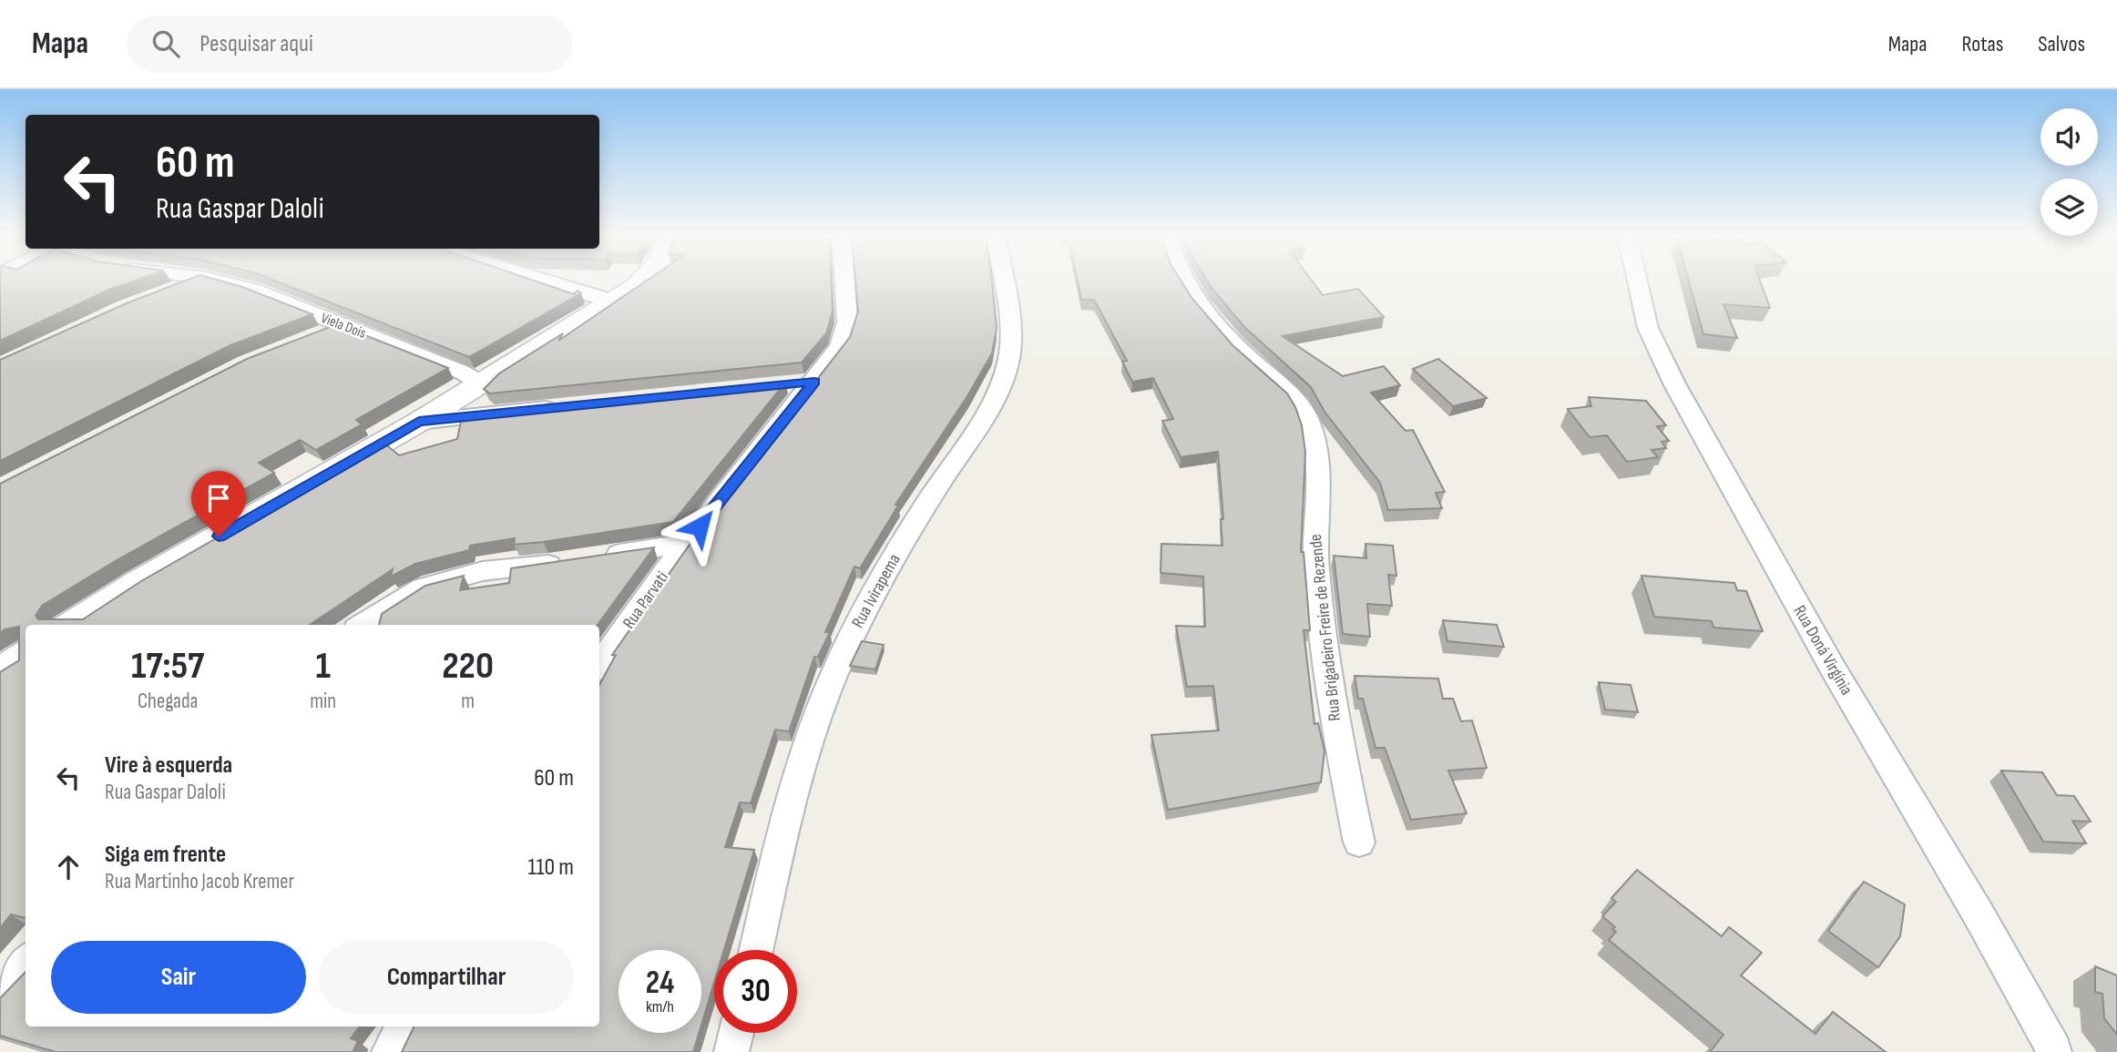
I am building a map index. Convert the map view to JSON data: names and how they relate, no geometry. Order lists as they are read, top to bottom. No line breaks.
{"streets":{"street":["Viela Dois","Rua Ivirapema","Rua Parvati","Rua Brigadeiro Freire de Rezende","Rua Doná Virgínia"]},"page":{"header":"Mapa","search":"Pesquisar aqui","nav":["Mapa","Rotas","Salvos"],"turn":["60 m","Rua Gaspar Daloli"],"eta":["17:57","Chegada","1","min","220","m"],"list":[{"name":"Vire à esquerda","note":"Rua Gaspar Daloli","value":"60 m"},{"name":"Siga em frente","note":"Rua Martinho Jacob Kremer","value":"110 m"}],"buttons":["Sair","Compartilhar"],"speed":"24 km/h","limit":"30"}}
